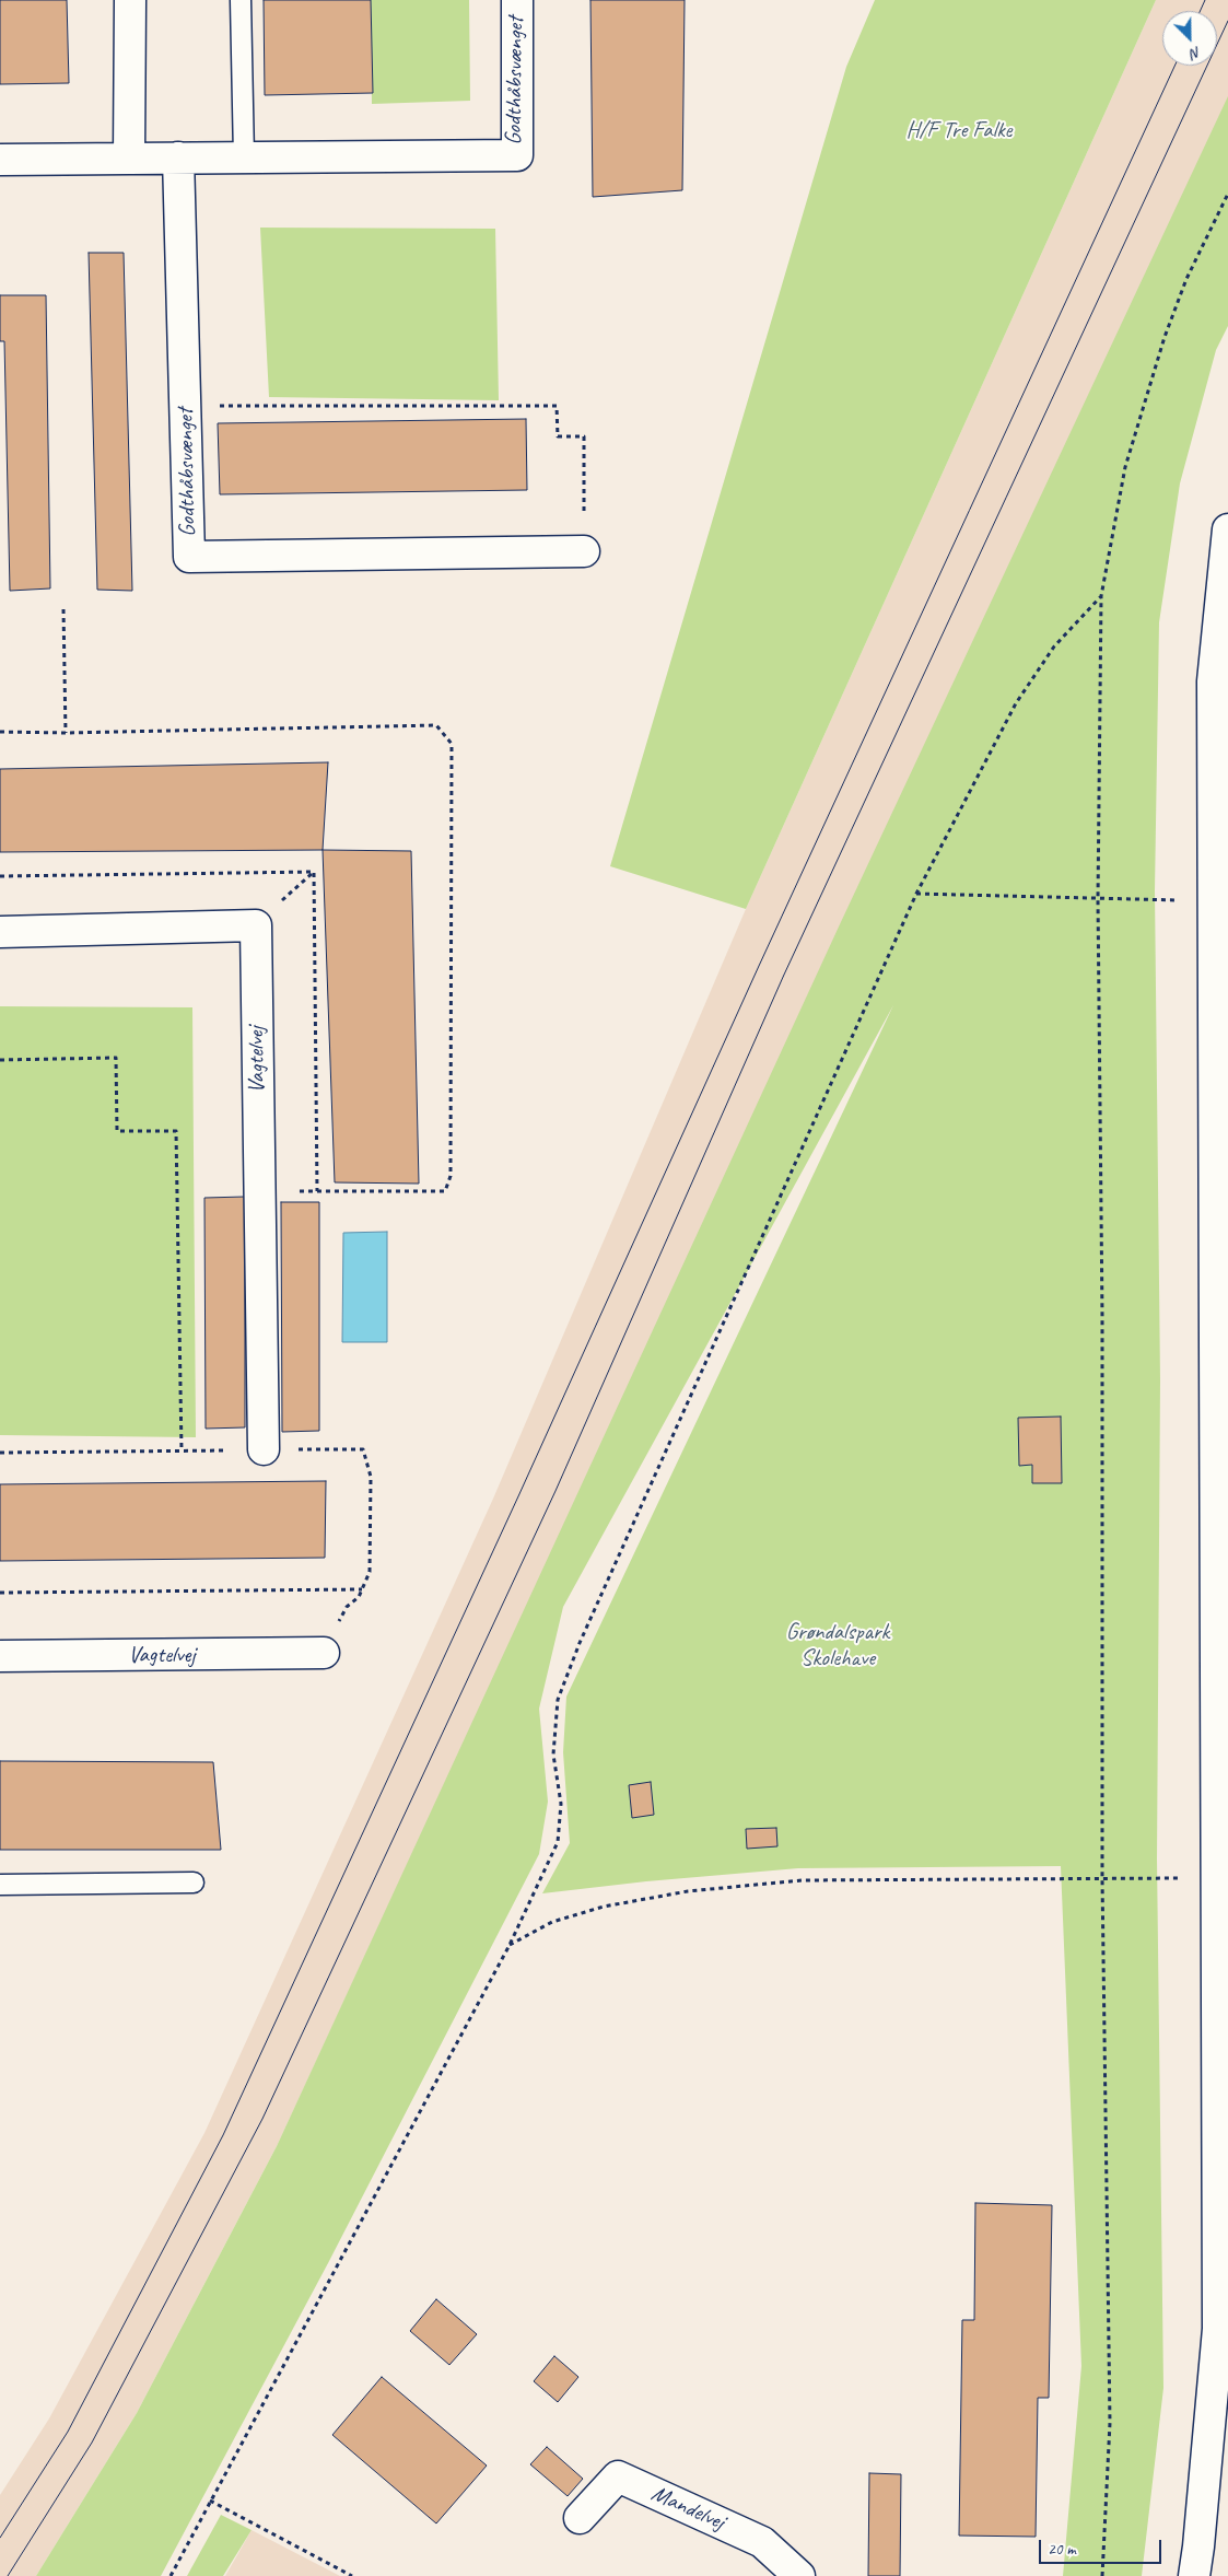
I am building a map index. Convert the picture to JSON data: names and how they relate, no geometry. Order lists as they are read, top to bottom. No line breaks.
{"streets":{"street":["Godthåbsvænget","Vagtelvej","Mandelvej"]},"parks":["H/F Tre Falke","Grøndalspark Skolehave"],"scale_bar":"20 m","north":"bottom right"}
